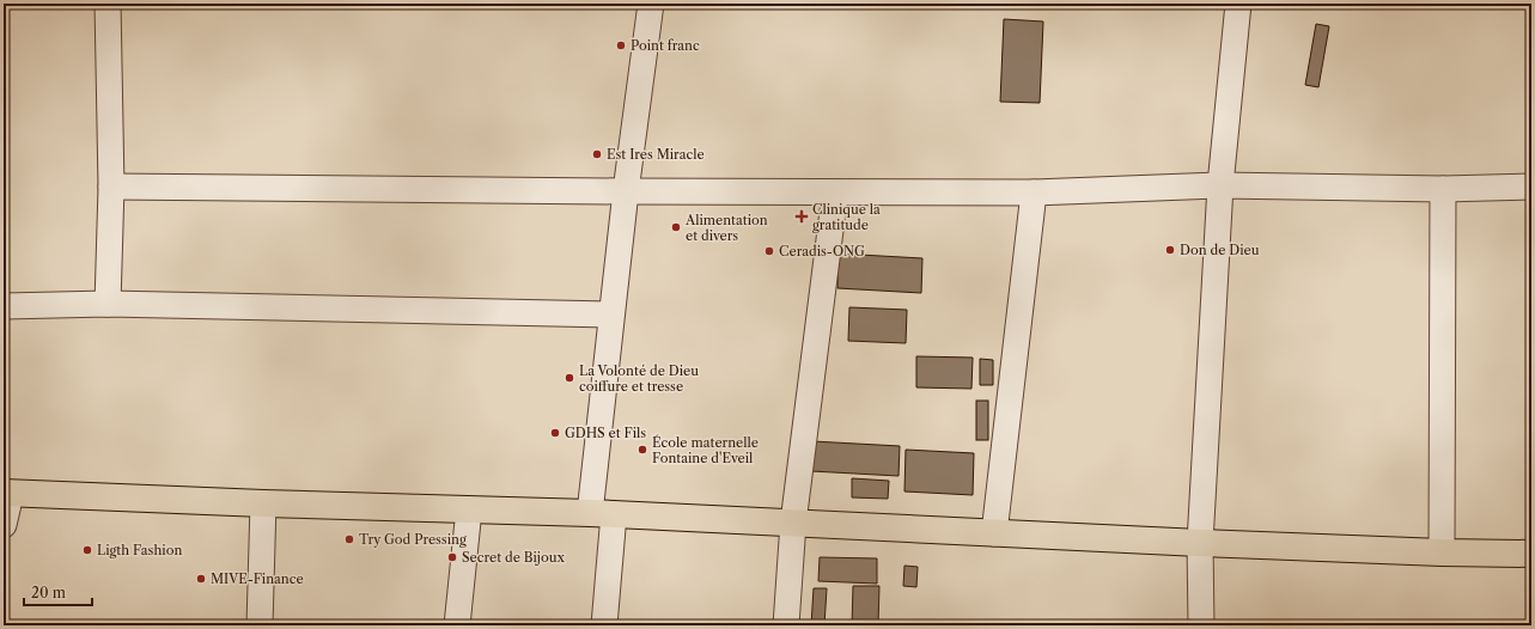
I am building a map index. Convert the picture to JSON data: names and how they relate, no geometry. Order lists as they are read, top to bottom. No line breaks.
{"places":{"other":["Point franc","Est Ires Miracle","Alimentation et divers","Don de Dieu","Ceradis-ONG","La Volonté de Dieu coiffure et tresse","GDHS et Fils","École maternelle Fontaine d'Eveil","Try God Pressing","Ligth Fashion","Secret de Bijoux","MIVE-Finance"],"health":["Clinique la gratitude"]},"scale_bar":"20 m"}
